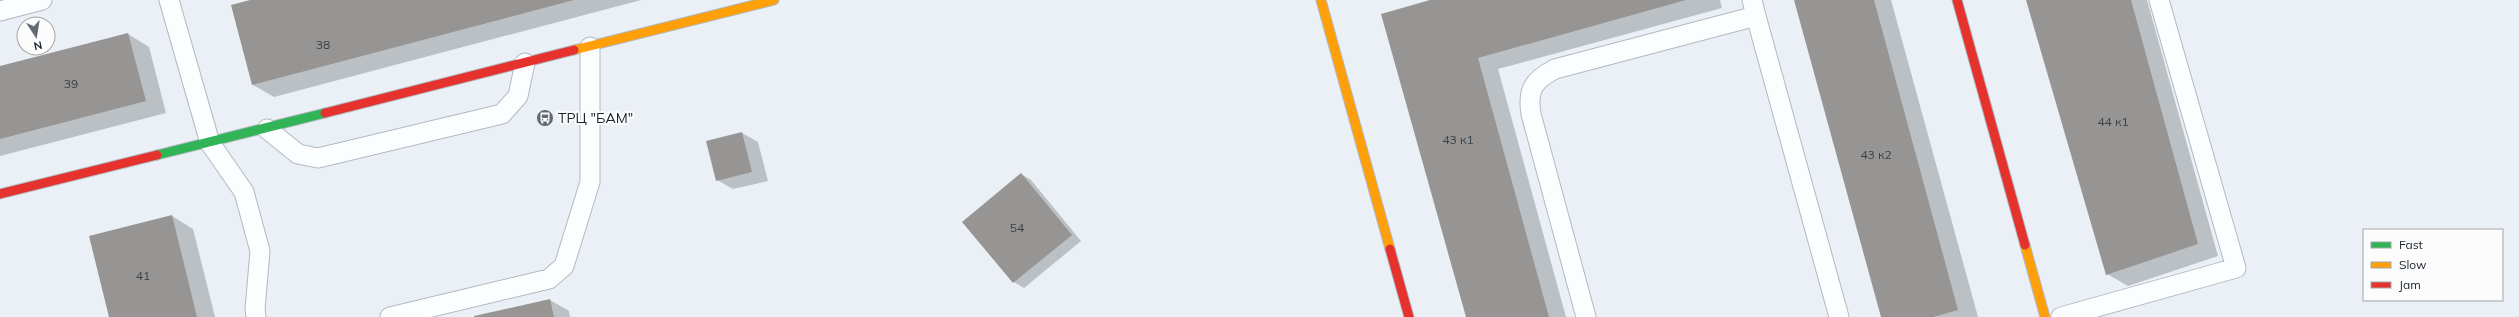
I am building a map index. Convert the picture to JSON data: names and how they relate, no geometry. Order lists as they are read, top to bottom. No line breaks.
{"places":{"bus stop":["ТРЦ \"БАМ\""]},"house_numbers":["38","39","44 к1","43 к1","43 к2","54","41"],"legend":["Fast","Slow","Jam"],"north":"bottom"}
